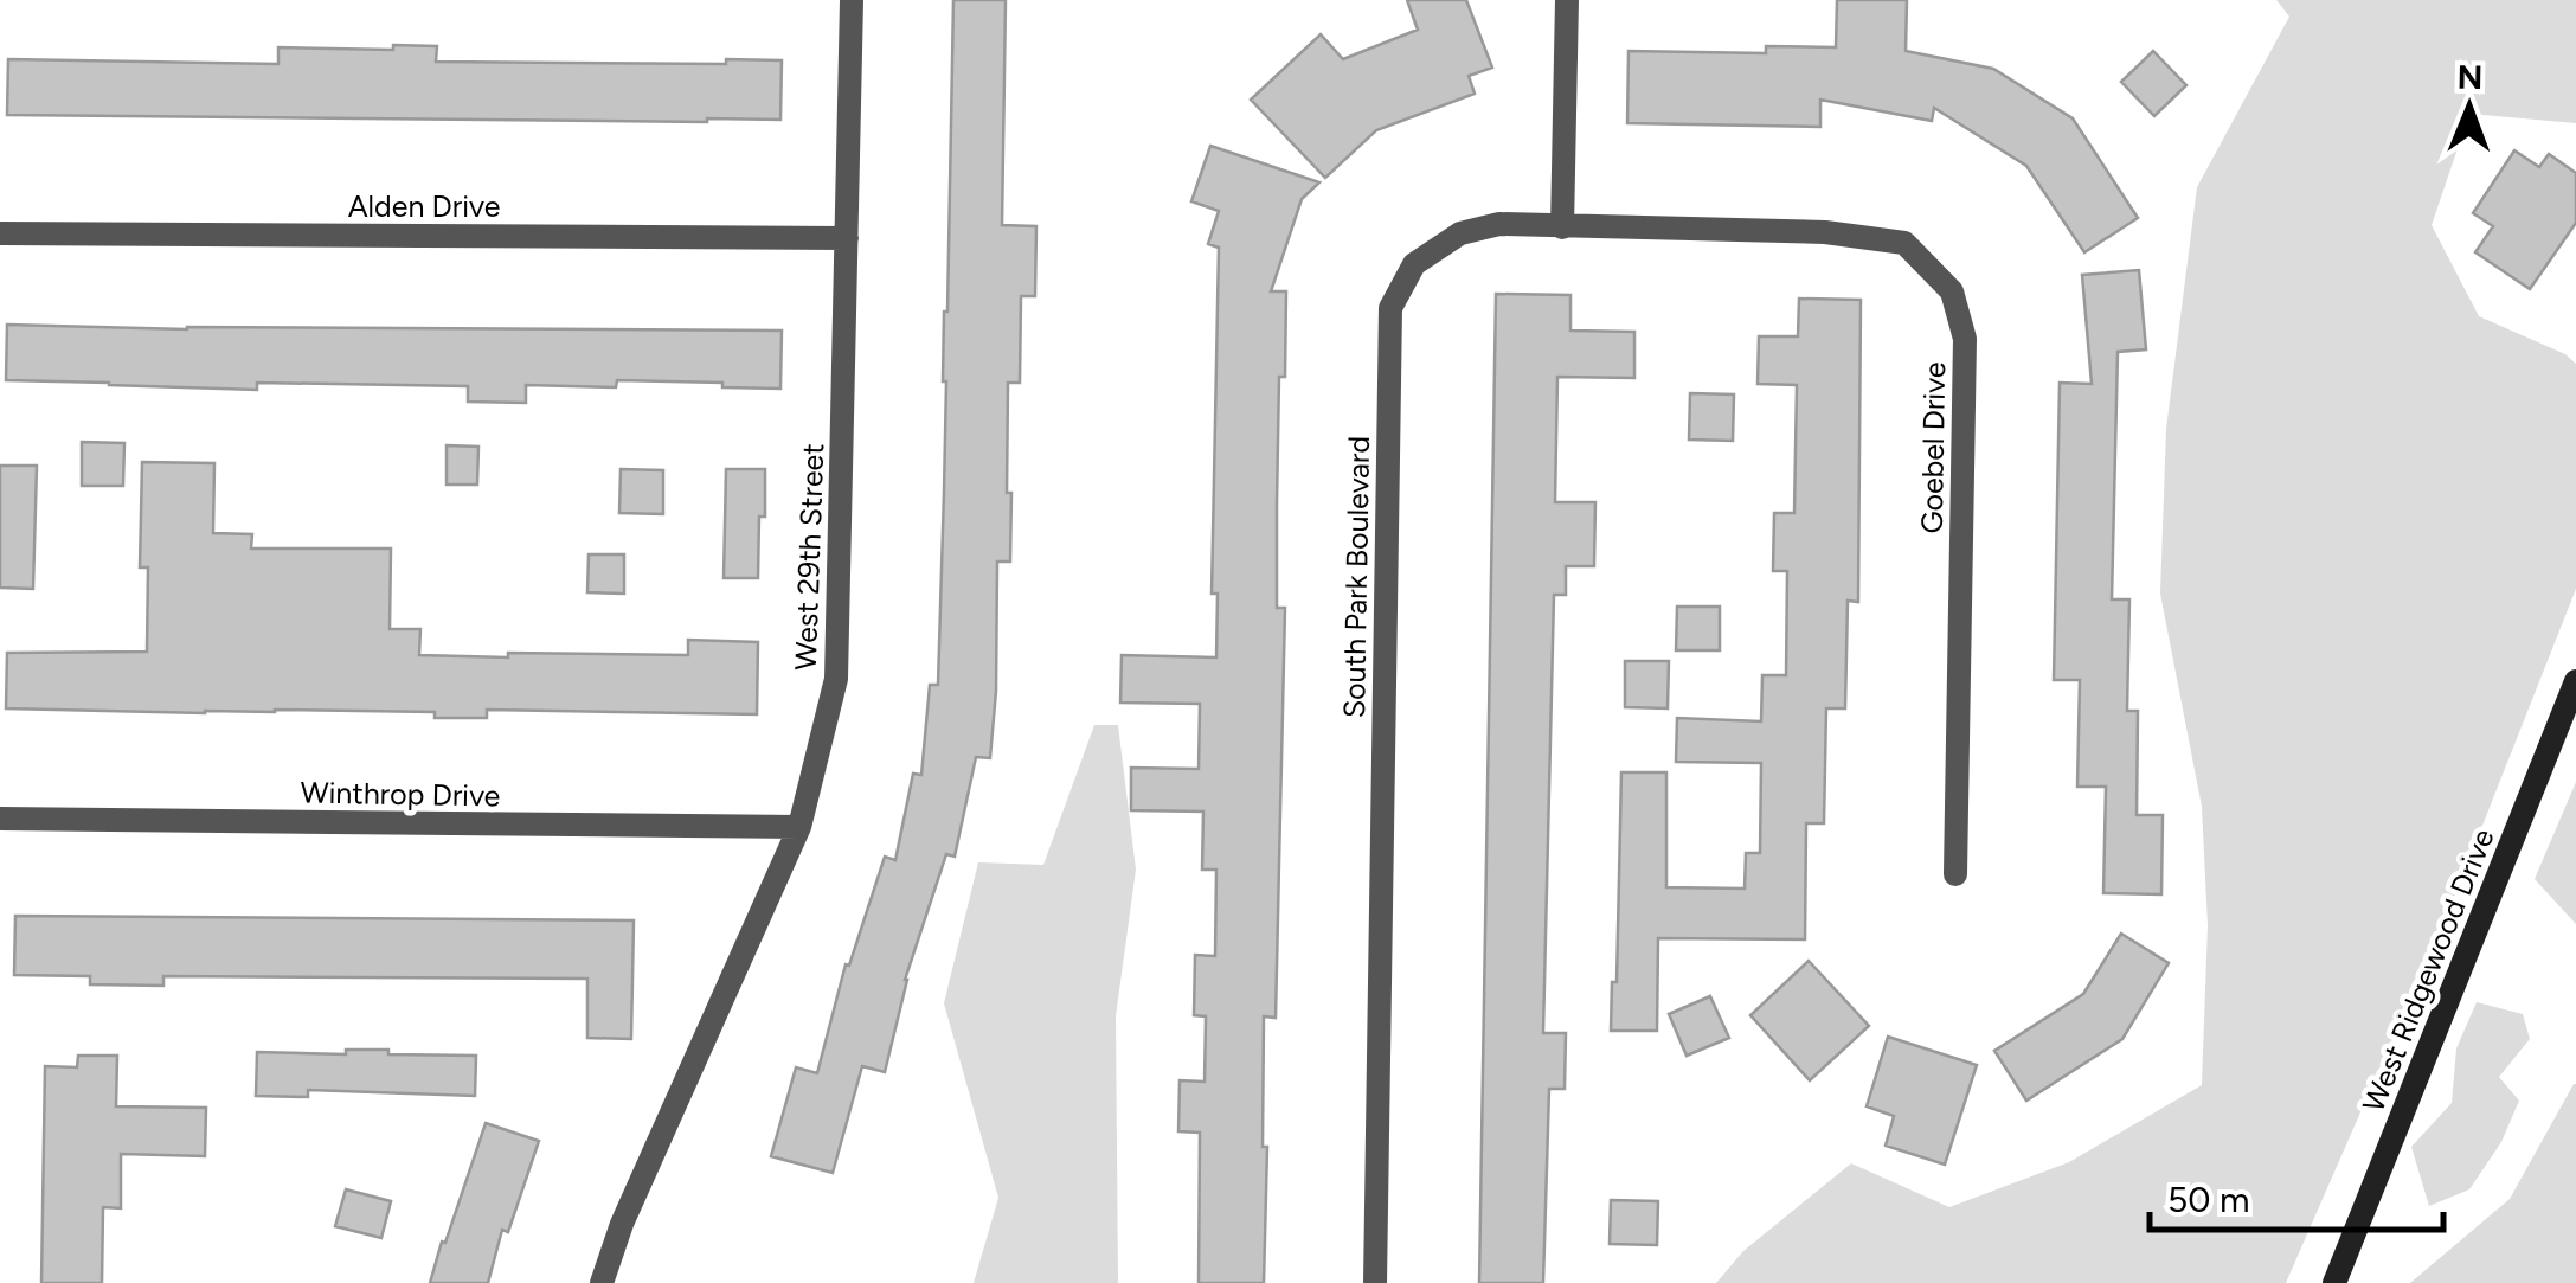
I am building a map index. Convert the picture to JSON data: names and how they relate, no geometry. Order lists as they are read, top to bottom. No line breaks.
{"streets":{"street":["Alden Drive","Goebel Drive","West 29th Street","South Park Boulevard","Winthrop Drive","West Ridgewood Drive"]},"crossings":[["Alden Drive","West 29th Street"],["Goebel Drive","South Park Boulevard"],["West 29th Street","Winthrop Drive"]],"scale_bar":"50 m","north":"top"}
